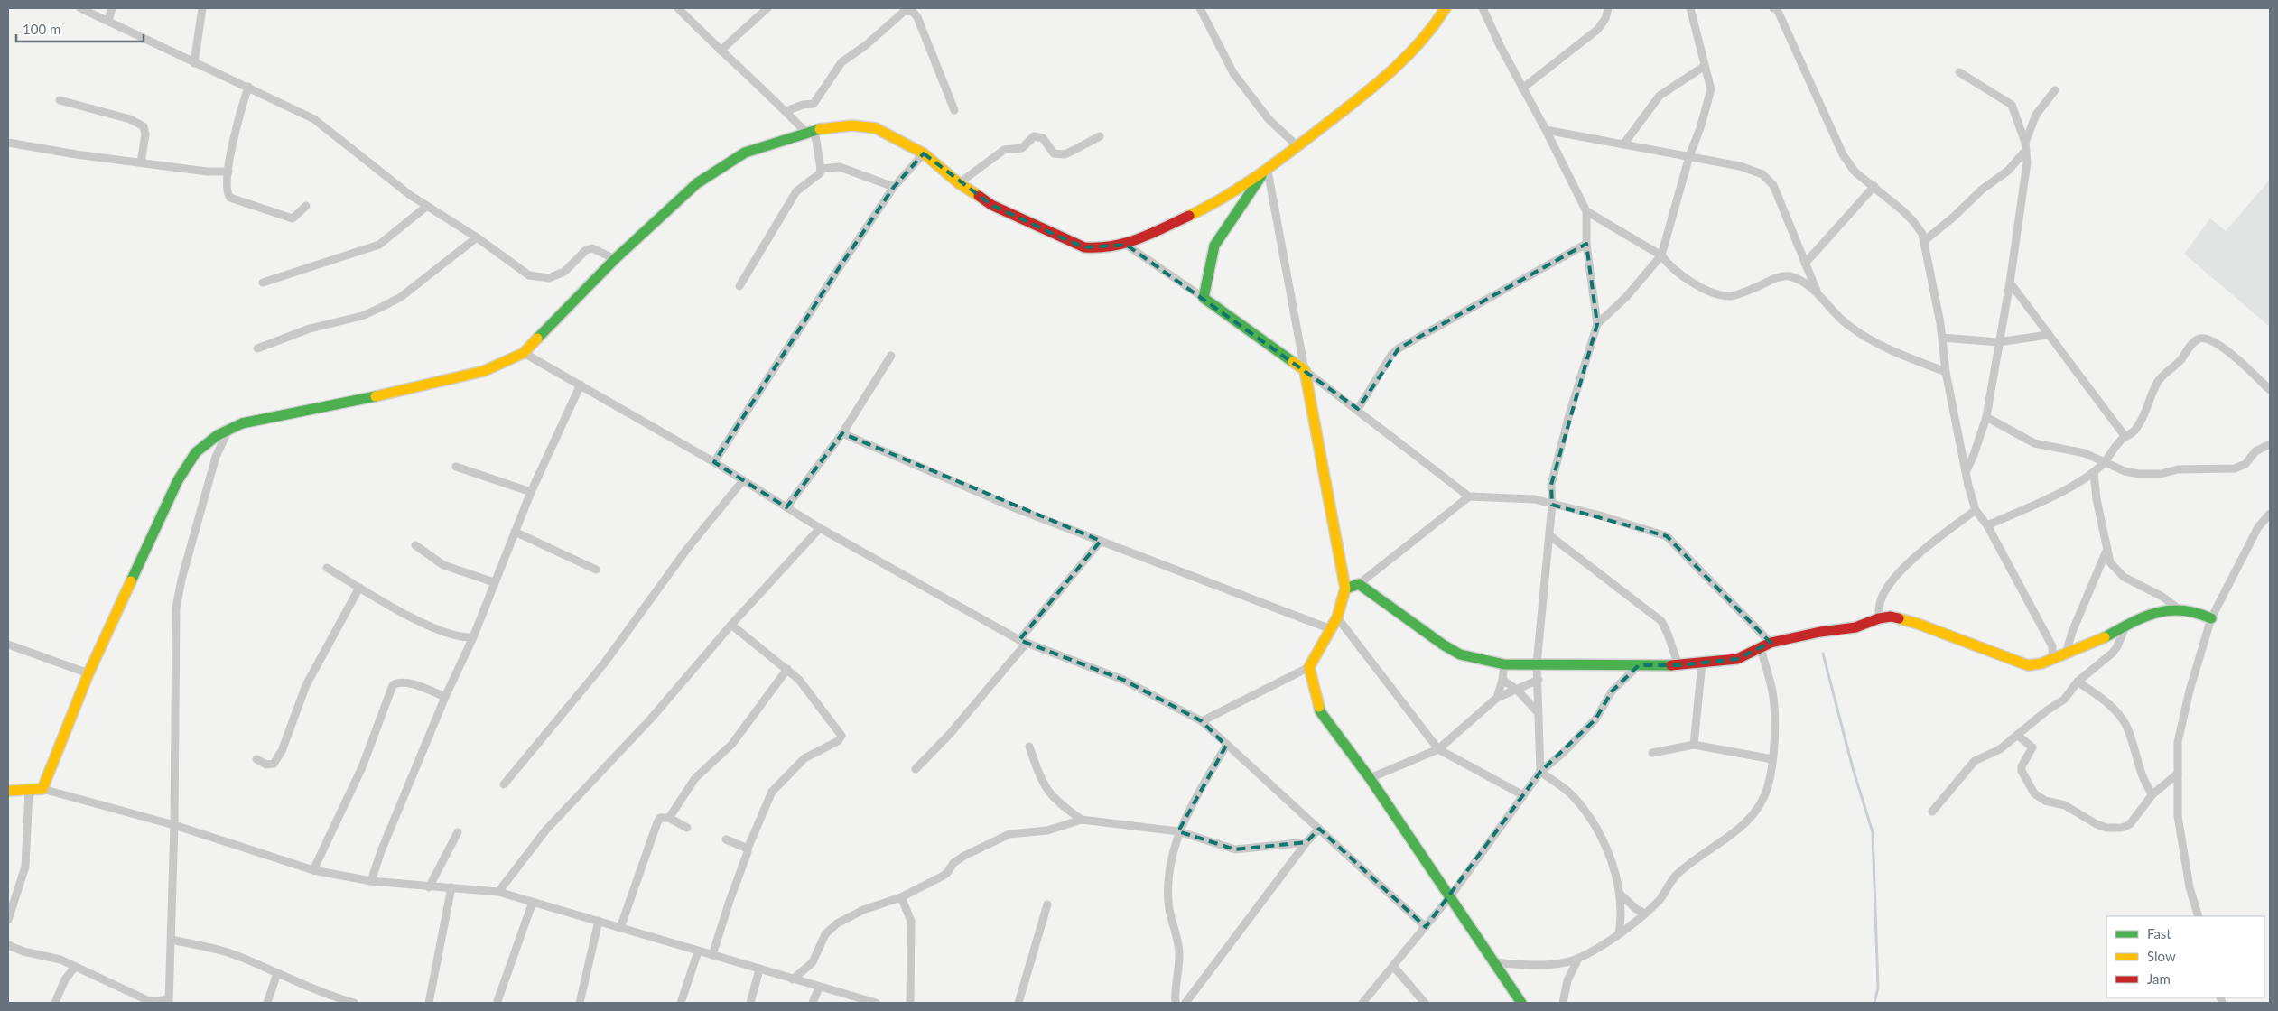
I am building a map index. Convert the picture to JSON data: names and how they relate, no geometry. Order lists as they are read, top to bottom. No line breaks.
{"legend":["Fast","Slow","Jam"],"scale_bar":"100 m"}
